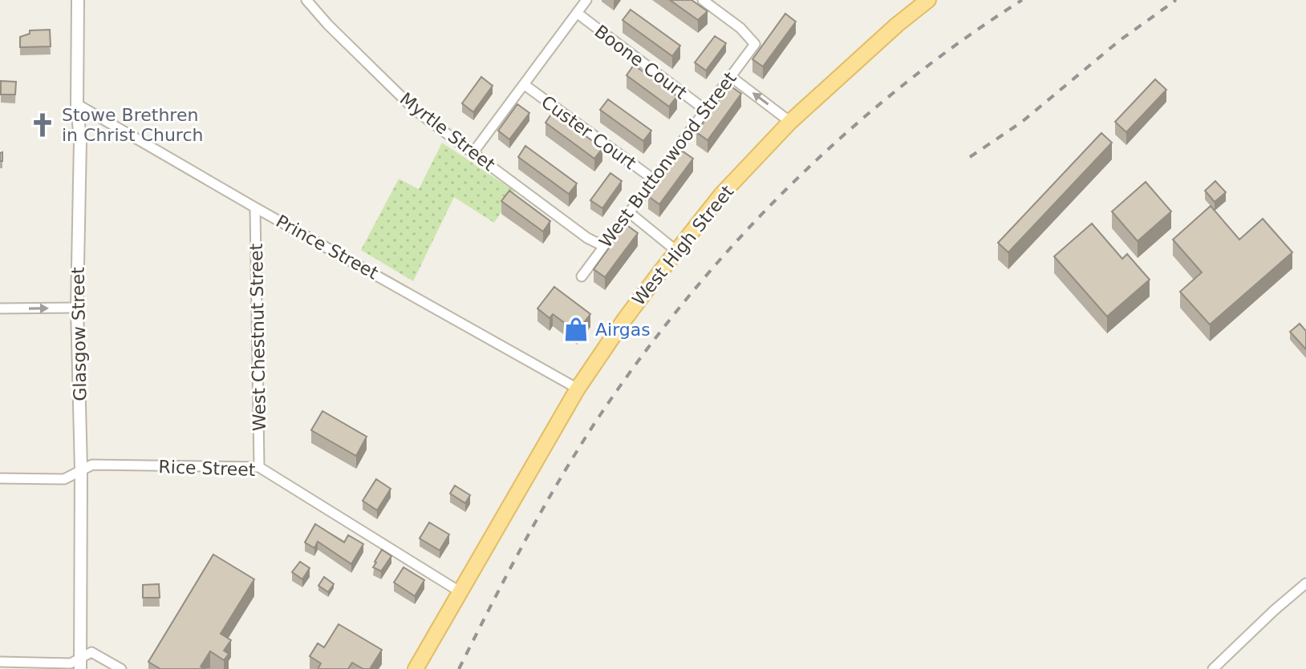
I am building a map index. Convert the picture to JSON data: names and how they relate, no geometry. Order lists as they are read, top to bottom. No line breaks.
{"streets":{"main road":["West High Street"],"street":["Boone Court","Myrtle Street","Custer Court","West Buttonwood Street","Prince Street","Glasgow Street","West Chestnut Street","Rice Street"]},"crossings":[["Boone Court","West Buttonwood Street"],["Myrtle Street","West Buttonwood Street"],["Custer Court","West Buttonwood Street"],["West High Street","Prince Street"],["West High Street","Rice Street"],["Prince Street","Glasgow Street"],["Prince Street","West Chestnut Street"],["Glasgow Street","Rice Street"],["West Chestnut Street","Rice Street"]],"places":{"church":["Stowe Brethren in Christ Church"],"shop":["Airgas"]}}
